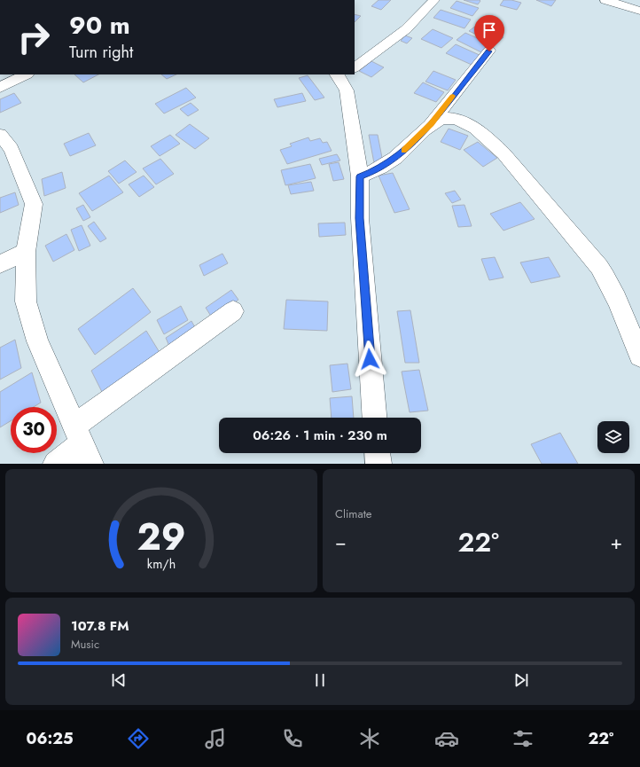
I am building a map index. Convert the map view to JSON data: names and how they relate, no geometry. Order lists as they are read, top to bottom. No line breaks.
{"page":{"turn":["90 m","Turn right"],"limit":"30","trip":"06:26 · 1 min · 230 m","tile":"Climate","heat":["−","22°","+"],"song":["107.8 FM","Music"],"tabs":["06:25","22°"],"gauge":["29","km/h"]}}
